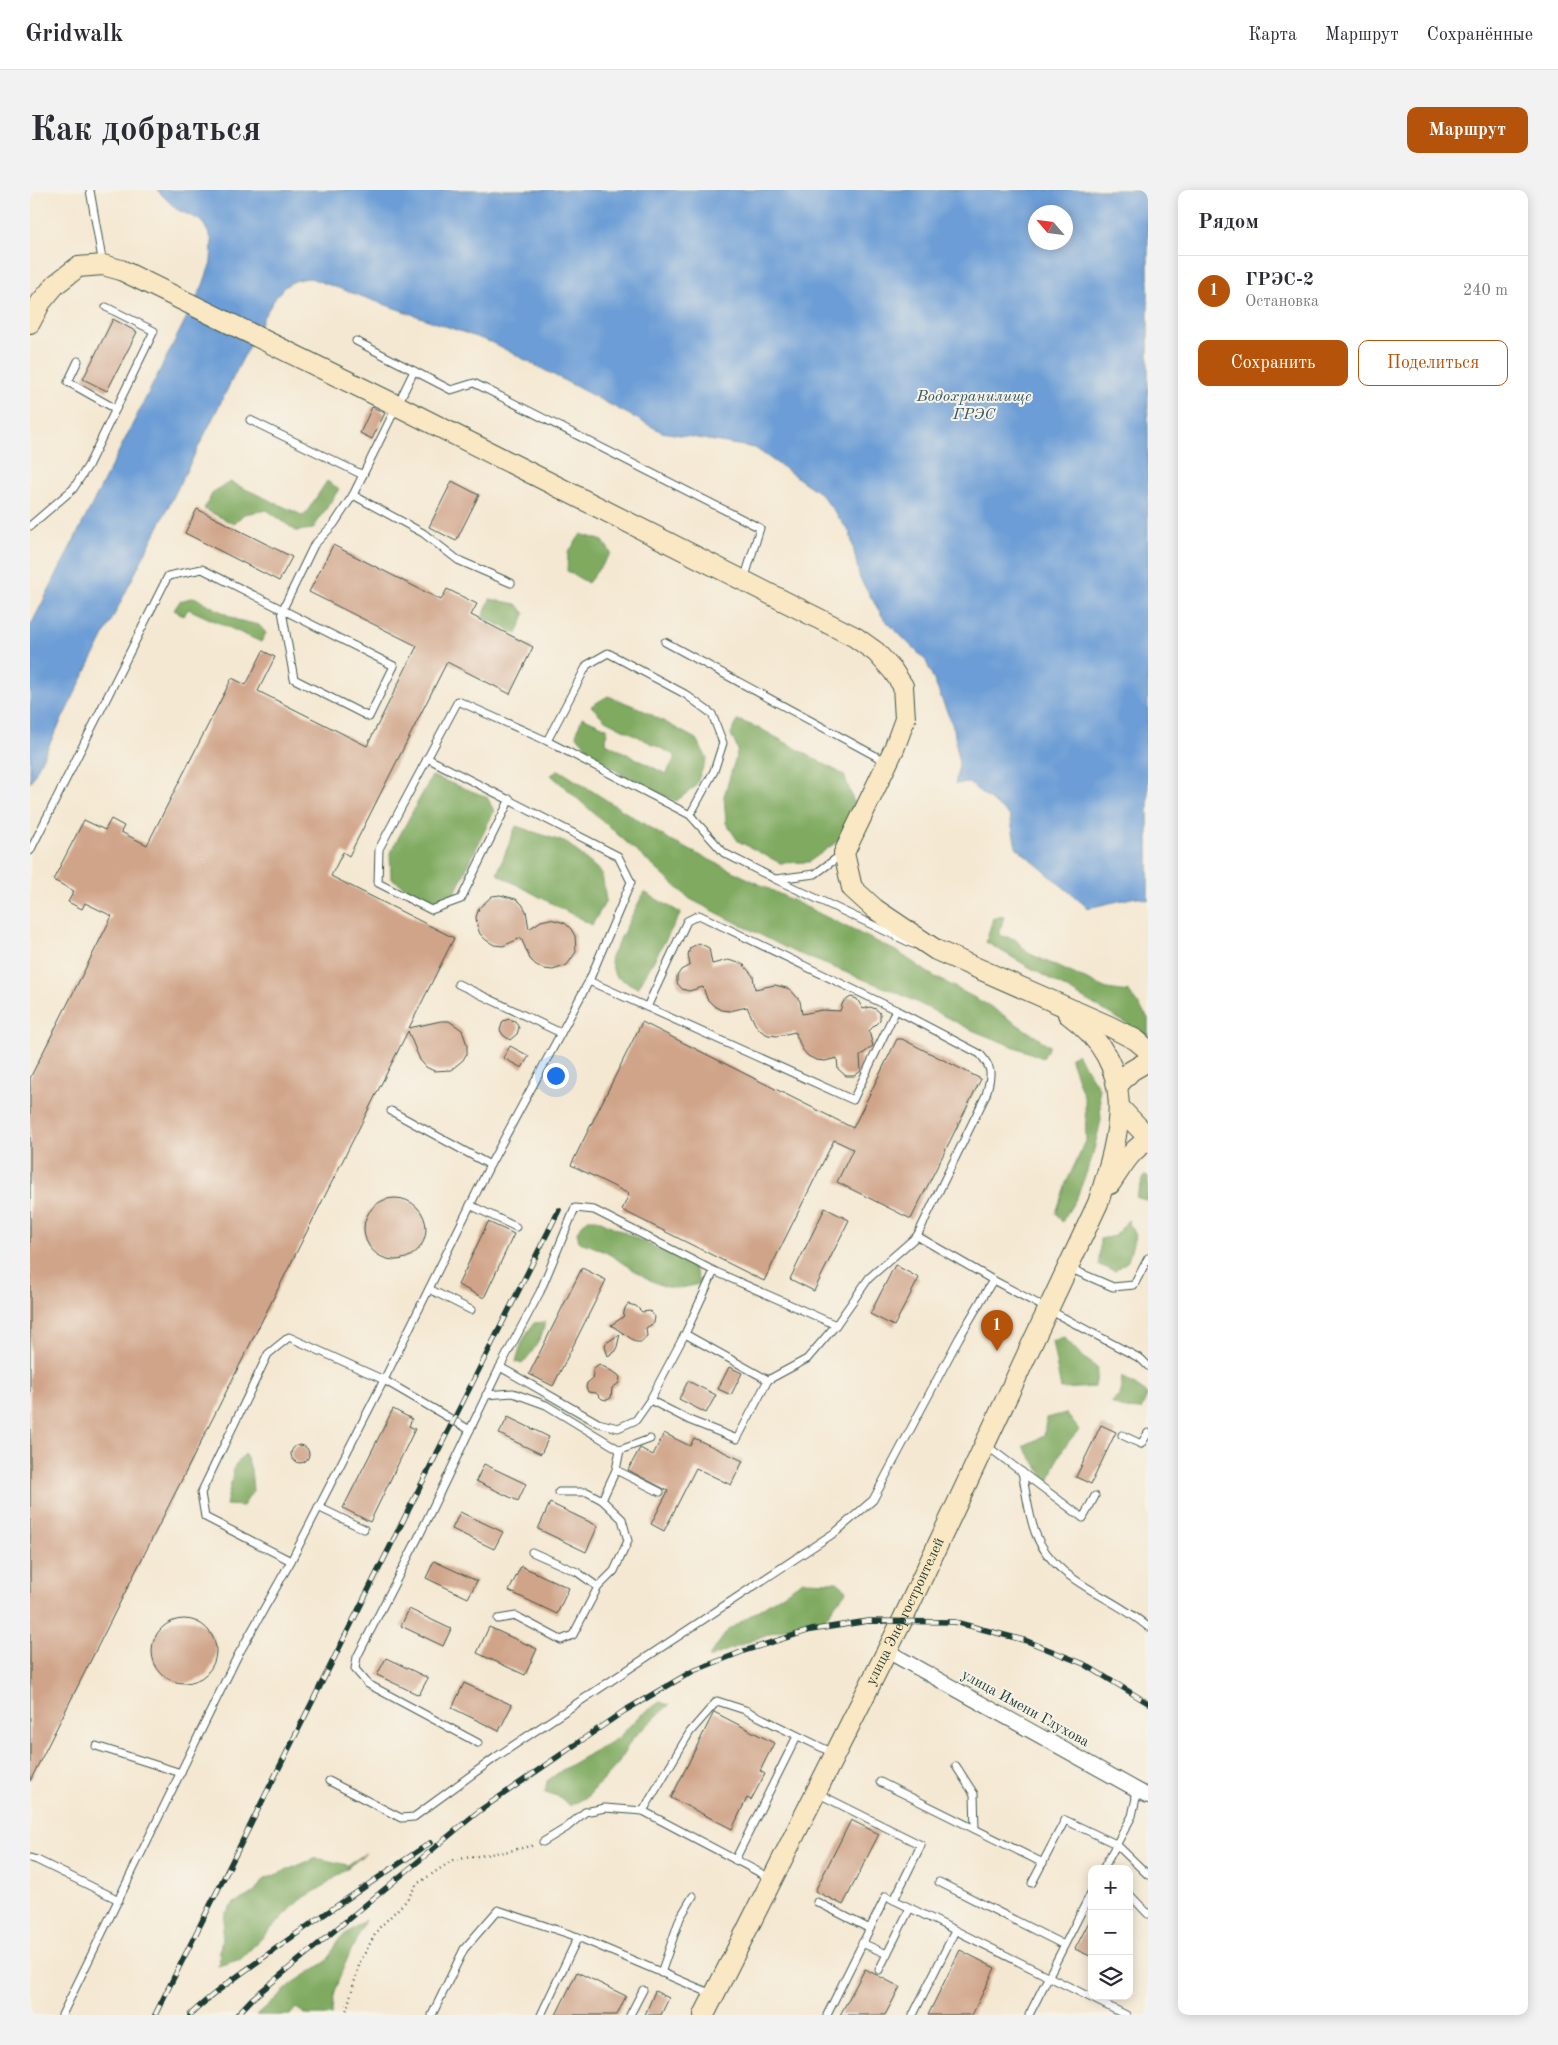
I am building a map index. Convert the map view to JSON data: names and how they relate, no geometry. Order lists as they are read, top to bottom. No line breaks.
{"streets":{"street":["улица Энергостроителей","улица Имени Глухова"]},"crossings":[["улица Энергостроителей","улица Имени Глухова"]],"water":["Водохранилище ГРЭС"],"north":"top left","page":{"header":"Gridwalk","nav":["Карта","Маршрут","Сохранённые"],"buttons":["Маршрут",["Сохранить","Поделиться"]],"title":"Как добраться","heading":"Рядом","list":[{"mark":"1","name":"ГРЭС-2","note":"Остановка","value":"240 m"}],"pins":"1","map_buttons":["+","−"]}}
